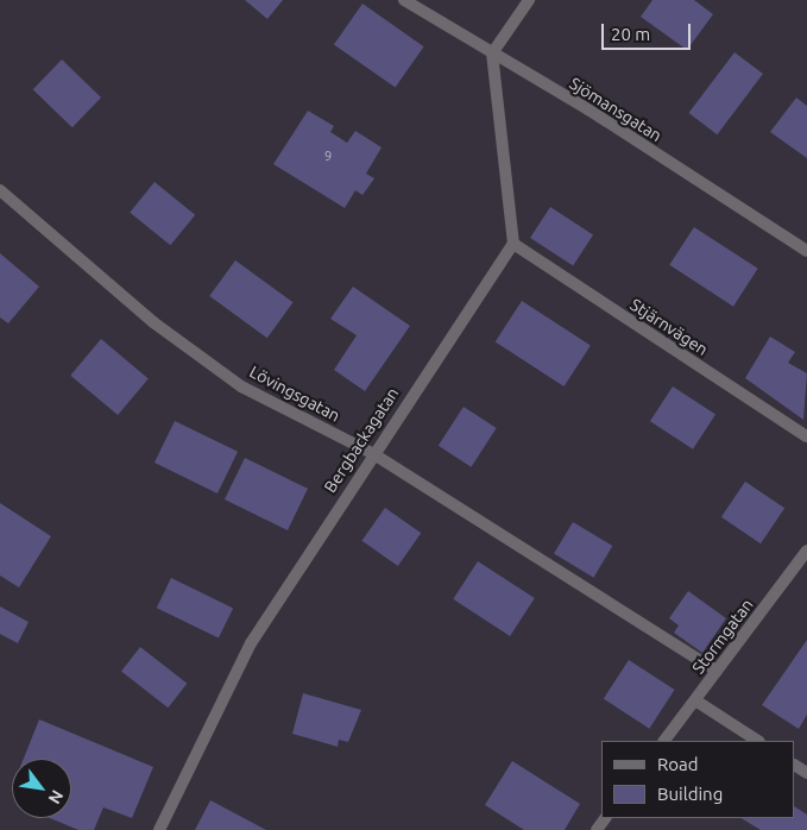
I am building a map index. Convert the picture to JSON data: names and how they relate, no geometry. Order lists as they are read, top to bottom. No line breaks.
{"streets":{"street":["Sjömansgatan","Stjärnvägen","Lövingsgatan","Bergbackagatan","Stormgatan"]},"crossings":[["Stjärnvägen","Bergbackagatan"],["Lövingsgatan","Bergbackagatan"],["Lövingsgatan","Stormgatan"]],"house_numbers":["9"],"legend":["Road","Building"],"scale_bar":"20 m","north":"bottom right"}
